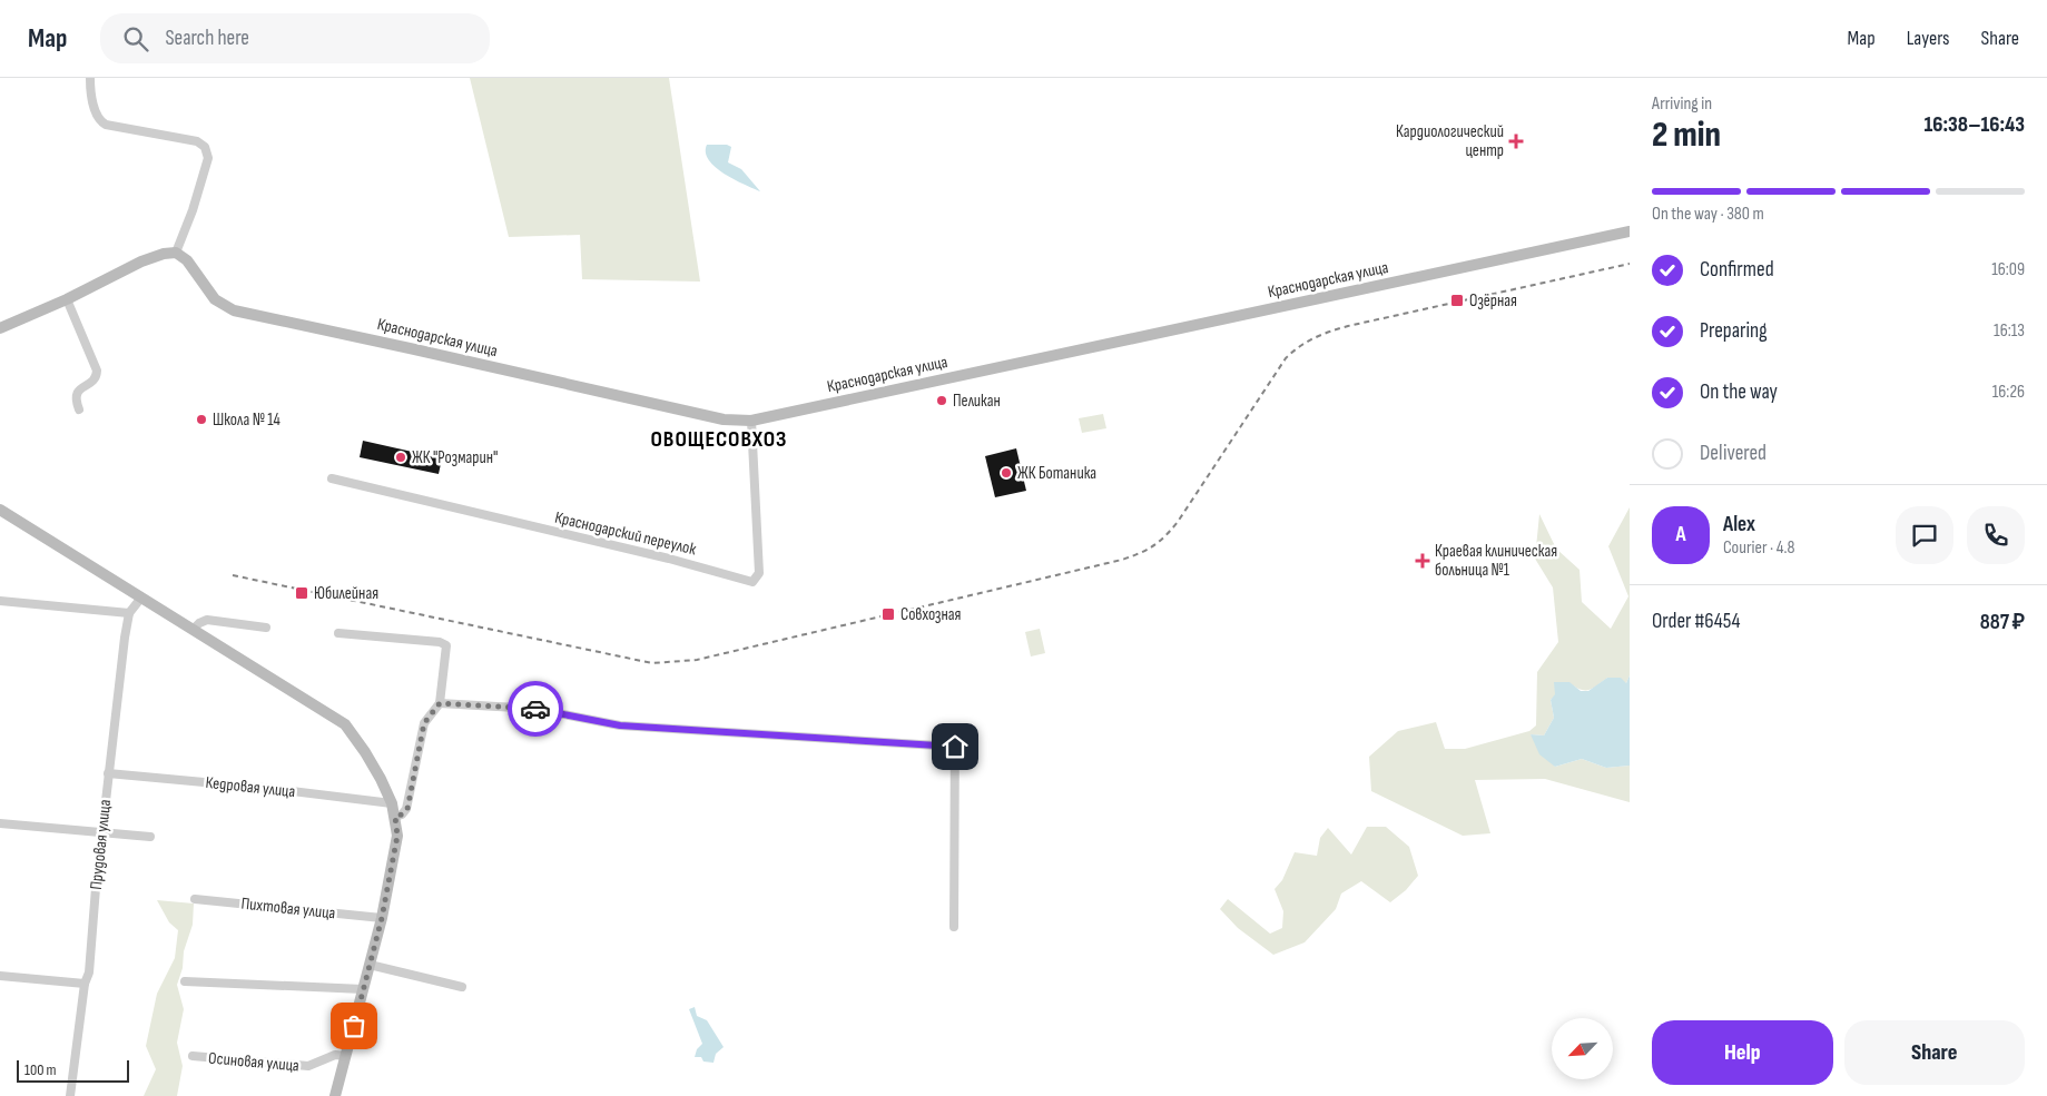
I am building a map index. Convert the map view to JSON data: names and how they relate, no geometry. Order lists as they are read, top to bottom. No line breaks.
{"streets":{"main road":["Краснодарская улица"],"street":["Краснодарский переулок","Кедровая улица","Прудовая улица","Пихтовая улица","Осиновая улица"]},"crossings":[["Краснодарская улица","Краснодарский переулок"],["Кедровая улица","Прудовая улица"]],"districts":["ОВОЩЕСОВХОЗ"],"places":{"health":["Кардиологический центр","Краевая клиническая больница №1"],"transit":["Озёрная","Юбилейная","Совхозная"],"other":["Пеликан","Школа № 14","ЖК \"Розмарин\"","ЖК Ботаника"]},"scale_bar":"100 m","north":"bottom left","page":{"header":"Map","search":"Search here","nav":["Map","Layers","Share"],"heading":["2 min","Arriving in","16:38–16:43"],"panel":["Alex","Courier · 4.8","Order #6454","887 ₽"],"bar":"On the way · 380 m","list":[["Confirmed","16:09"],["Preparing","16:13"],["On the way","16:26"],"Delivered"],"round":"A","buttons":["Help","Share"],"scale":"100 m"}}
